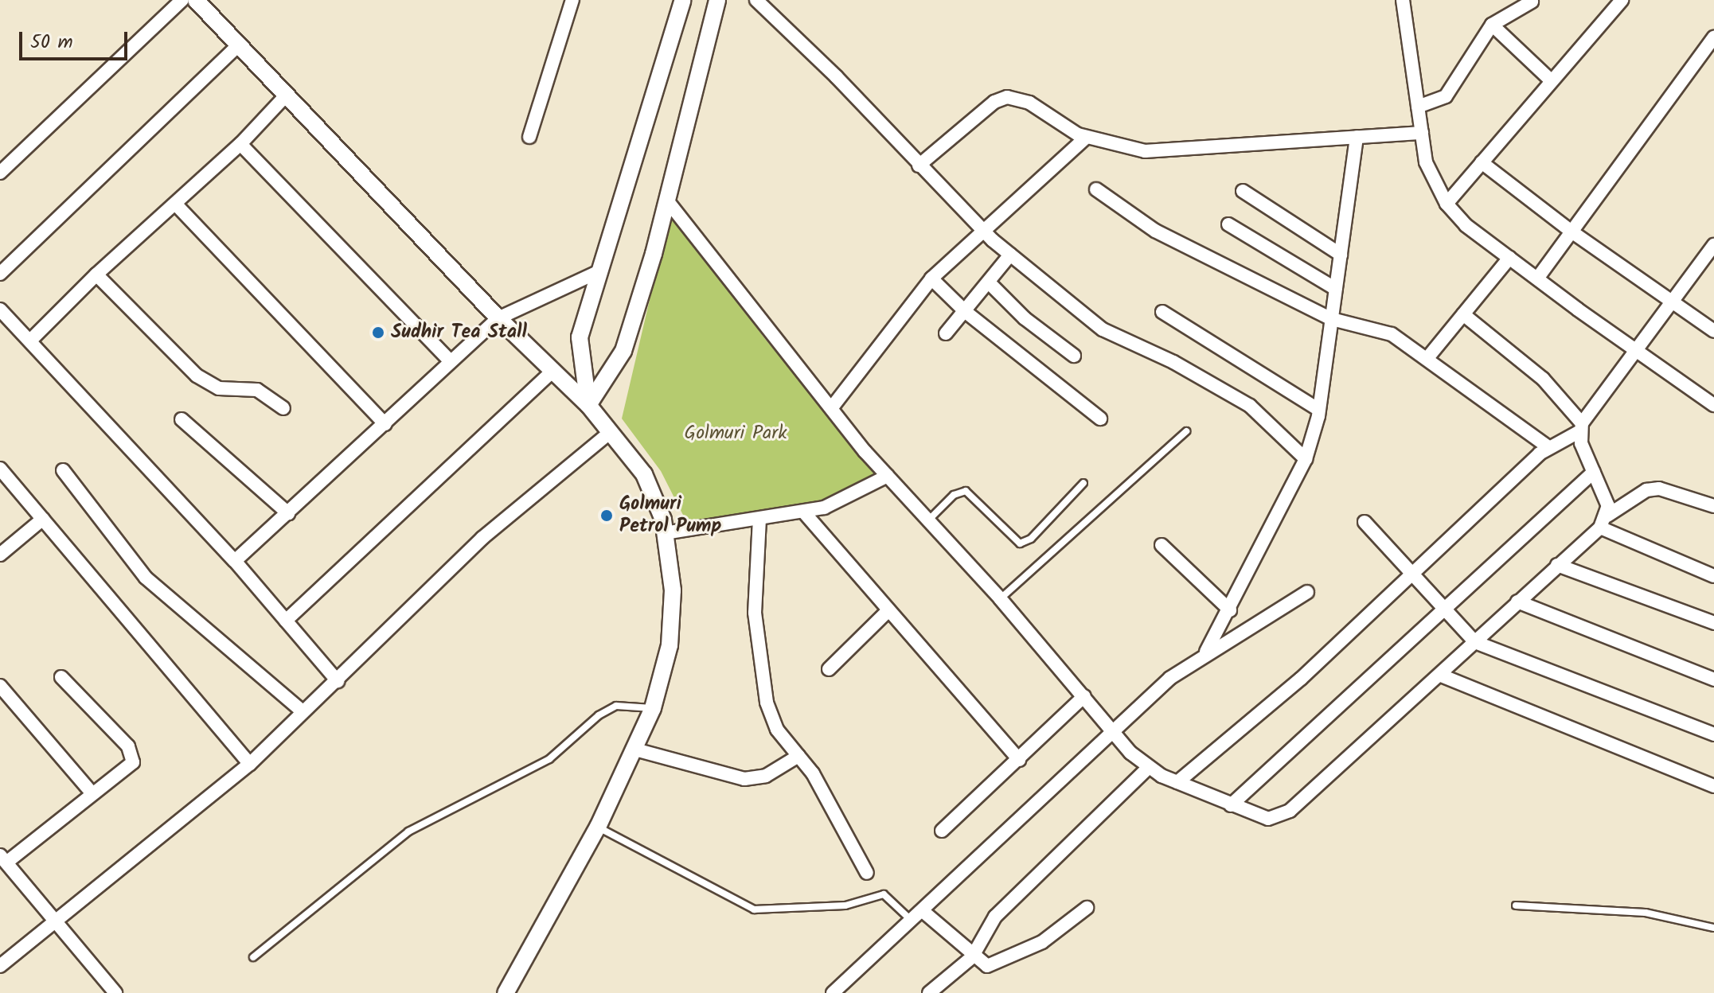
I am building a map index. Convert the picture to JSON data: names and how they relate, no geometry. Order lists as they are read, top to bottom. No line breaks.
{"parks":["Golmuri Park"],"places":["Sudhir Tea Stall","Golmuri Petrol Pump"],"scale_bar":"50 m"}
